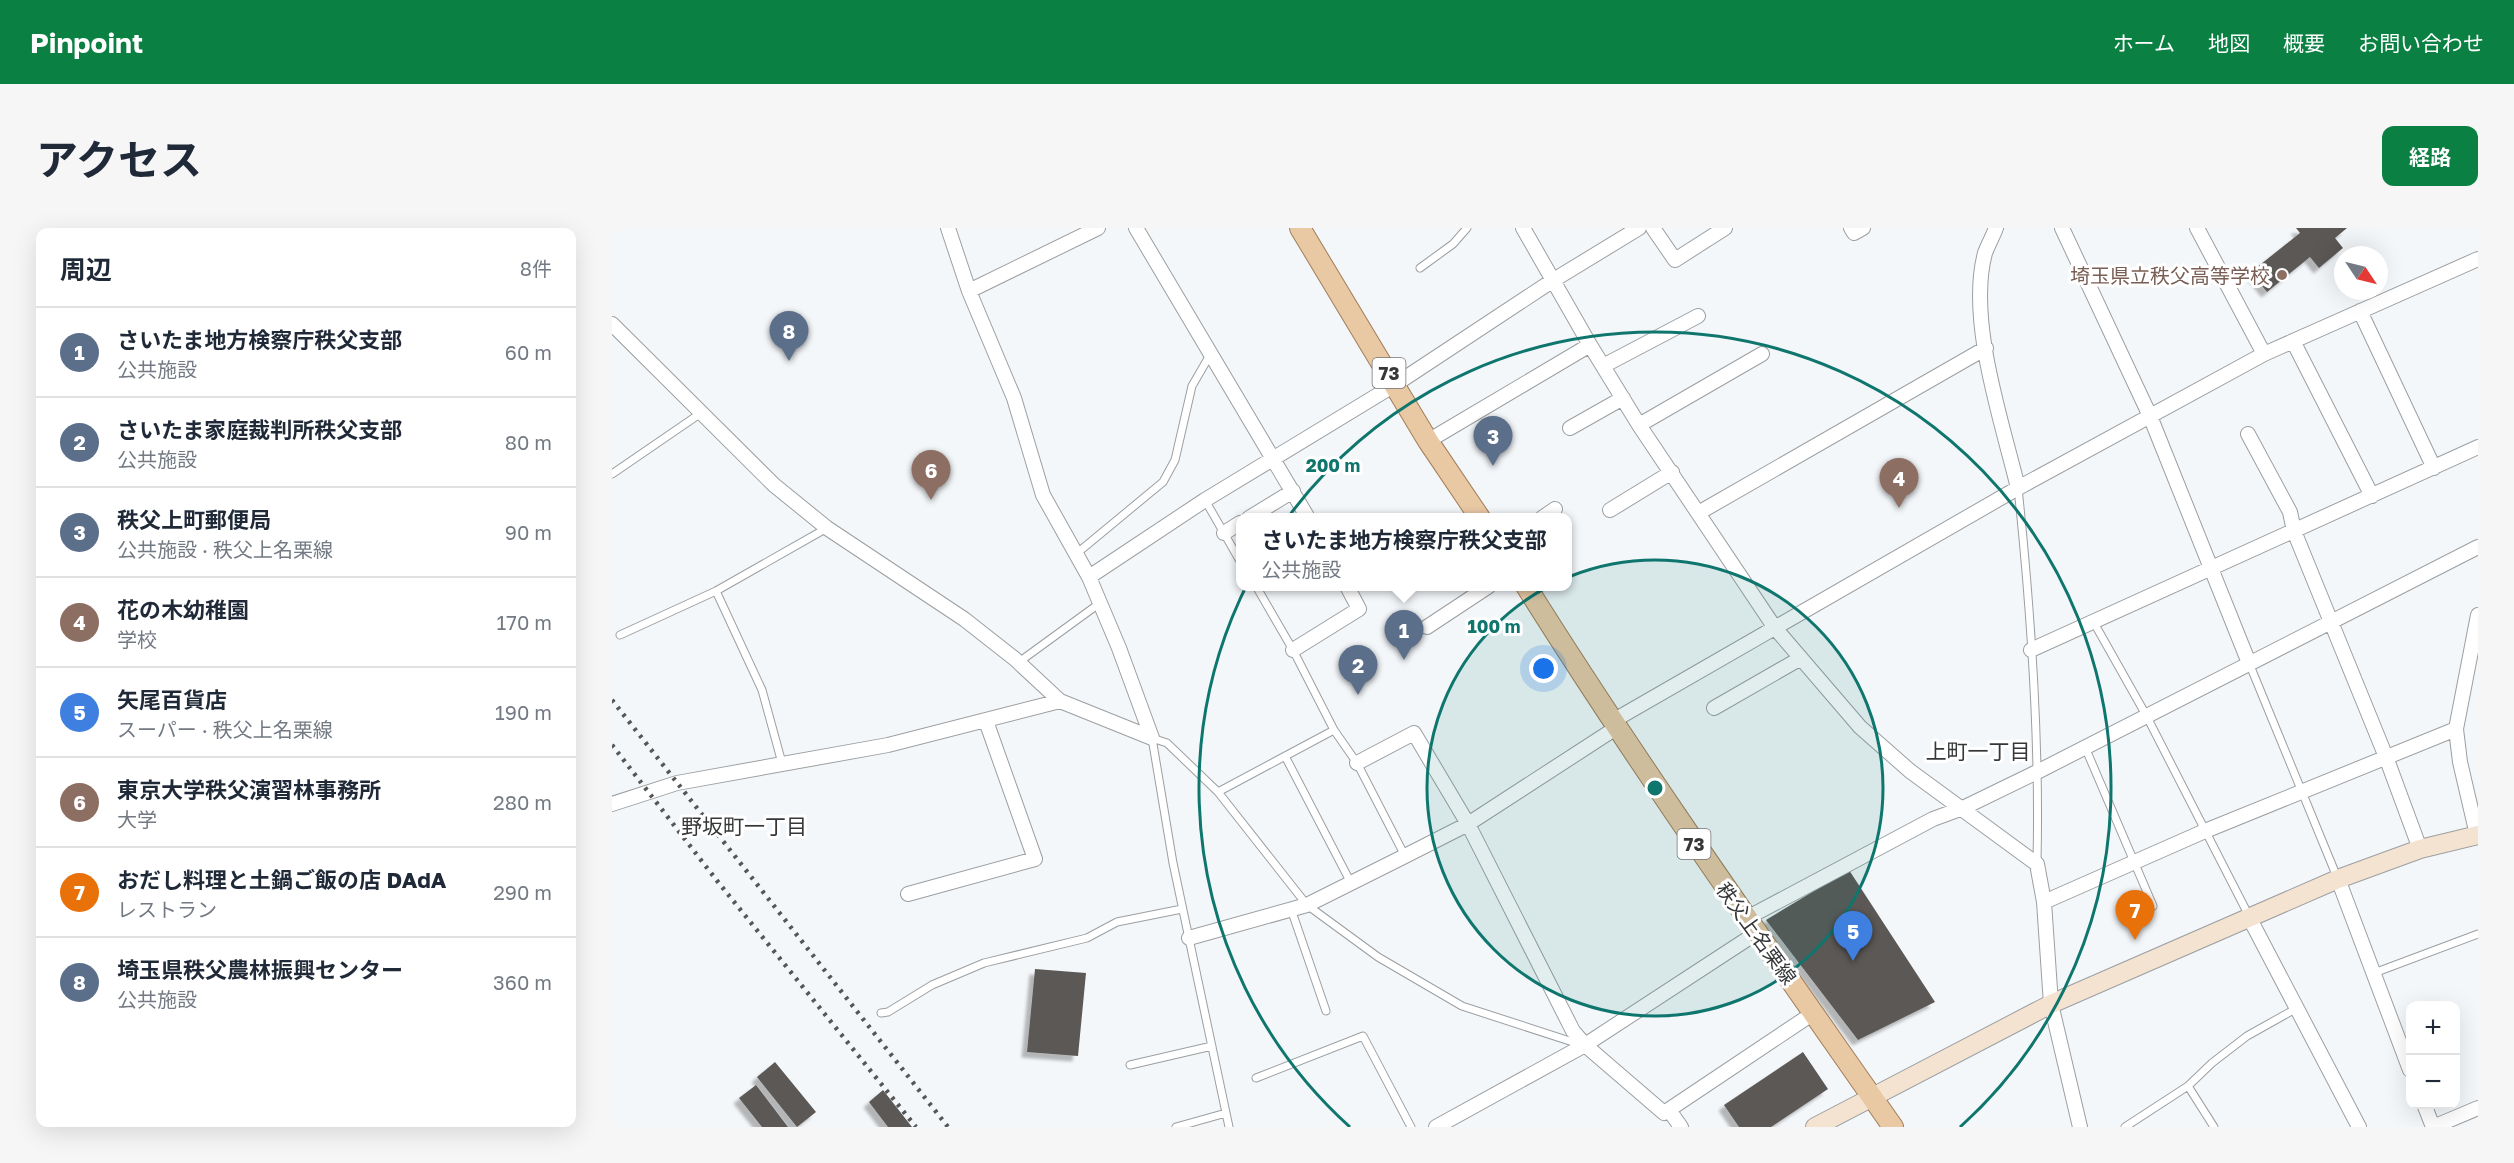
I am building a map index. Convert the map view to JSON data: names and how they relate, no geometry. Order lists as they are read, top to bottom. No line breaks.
{"streets":{"main road":["73","秩父上名栗線"]},"districts":["上町一丁目","野坂町一丁目"],"places":["埼玉県立秩父高等学校"],"north":"bottom right","page":{"header":"Pinpoint","nav":["ホーム","地図","概要","お問い合わせ"],"title":"アクセス","buttons":"経路","heading":["周辺","8件"],"list":[{"mark":"1","name":"さいたま地方検察庁秩父支部","note":"公共施設","value":"60 m"},{"mark":"2","name":"さいたま家庭裁判所秩父支部","note":"公共施設","value":"80 m"},{"mark":"3","name":"秩父上町郵便局","note":"公共施設 · 秩父上名栗線","value":"90 m"},{"mark":"4","name":"花の木幼稚園","note":"学校","value":"170 m"},{"mark":"5","name":"矢尾百貨店","note":"スーパー · 秩父上名栗線","value":"190 m"},{"mark":"6","name":"東京大学秩父演習林事務所","note":"大学","value":"280 m"},{"mark":"7","name":"おだし料理と土鍋ご飯の店 DAdA","note":"レストラン","value":"290 m"},{"mark":"8","name":"埼玉県秩父農林振興センター","note":"公共施設","value":"360 m"}],"pins":["8","3","6","4","1","2","7","5"],"popup":["さいたま地方検察庁秩父支部","公共施設"],"map_buttons":["+","−"]},"rings":["200 m","100 m"]}
